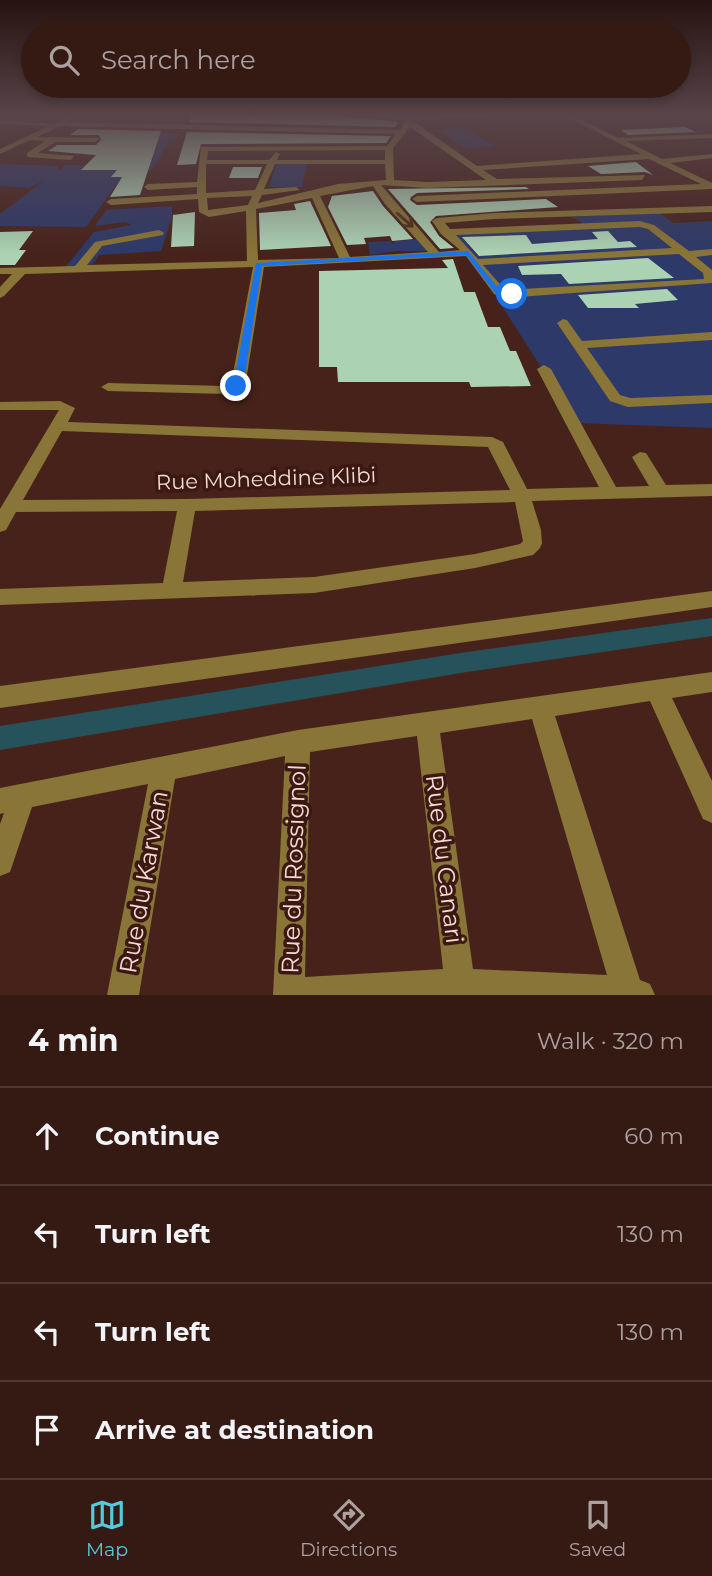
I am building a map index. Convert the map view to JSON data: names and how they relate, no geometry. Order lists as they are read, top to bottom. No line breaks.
{"streets":{"street":["Rue Moheddine Klibi","Rue du Canari","Rue du Rossignol","Rue du Karwan"]},"page":{"search":"Search here","heading":["4 min","Walk · 320 m"],"list":[["Continue","60 m"],["Turn left","130 m"],["Turn left","130 m"],"Arrive at destination"],"nav":["Map","Directions","Saved"]}}
